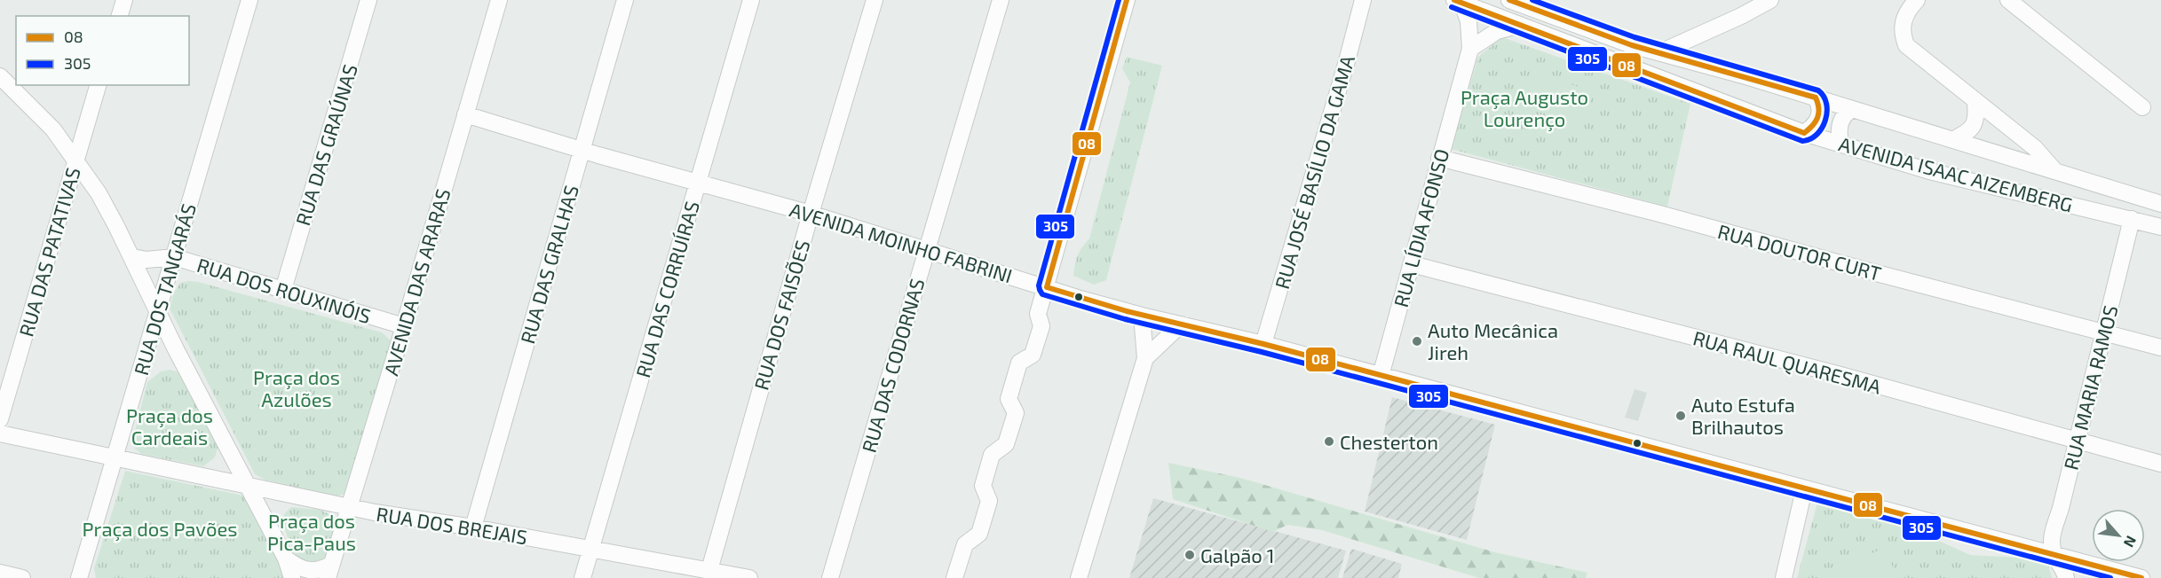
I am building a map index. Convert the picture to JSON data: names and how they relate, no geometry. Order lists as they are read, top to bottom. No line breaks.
{"streets":{"street":["RUA DAS GRAÚNAS","RUA JOSÉ BASÍLIO DA GAMA","AVENIDA ISAAC AIZEMBERG","RUA LÍDIA AFONSO","AVENIDA MOINHO FABRINI","RUA DAS PATATIVAS","RUA DOUTOR CURT","RUA DAS GRALHAS","AVENIDA DAS ARARAS","RUA DOS TANGARÁS","RUA DAS CORRUÍRAS","RUA DOS ROUXINÓIS","RUA DOS FAISÕES","RUA RAUL QUARESMA","RUA DAS CODORNAS","RUA MARIA RAMOS","RUA DOS BREJAIS"]},"crossings":[["RUA DAS GRAÚNAS","RUA DOS ROUXINÓIS"],["RUA JOSÉ BASÍLIO DA GAMA","AVENIDA MOINHO FABRINI"],["AVENIDA ISAAC AIZEMBERG","RUA LÍDIA AFONSO"],["AVENIDA ISAAC AIZEMBERG","RUA MARIA RAMOS"],["RUA LÍDIA AFONSO","AVENIDA MOINHO FABRINI"],["RUA LÍDIA AFONSO","RUA DOUTOR CURT"],["RUA LÍDIA AFONSO","RUA RAUL QUARESMA"],["AVENIDA MOINHO FABRINI","RUA DAS GRALHAS"],["AVENIDA MOINHO FABRINI","AVENIDA DAS ARARAS"],["AVENIDA MOINHO FABRINI","RUA DAS CORRUÍRAS"],["AVENIDA MOINHO FABRINI","RUA DOS FAISÕES"],["AVENIDA MOINHO FABRINI","RUA DAS CODORNAS"],["AVENIDA MOINHO FABRINI","RUA MARIA RAMOS"],["RUA DOUTOR CURT","RUA MARIA RAMOS"],["RUA DAS GRALHAS","RUA DOS BREJAIS"],["AVENIDA DAS ARARAS","RUA DOS ROUXINÓIS"],["AVENIDA DAS ARARAS","RUA DOS BREJAIS"],["RUA DOS TANGARÁS","RUA DOS ROUXINÓIS"],["RUA DOS TANGARÁS","RUA DOS BREJAIS"],["RUA DAS CORRUÍRAS","RUA DOS BREJAIS"],["RUA DOS FAISÕES","RUA DOS BREJAIS"],["RUA RAUL QUARESMA","RUA MARIA RAMOS"]],"parks":["Praça Augusto Lourenço","Praça dos Azulões","Praça dos Cardeais","Praça dos Pica-Paus","Praça dos Pavões"],"places":["Auto Mecânica Jireh","Auto Estufa Brilhautos","Chesterton","Galpão 1"],"lines":["transit line 08","transit line 305"],"legend":["08","305"],"north":"bottom right"}
